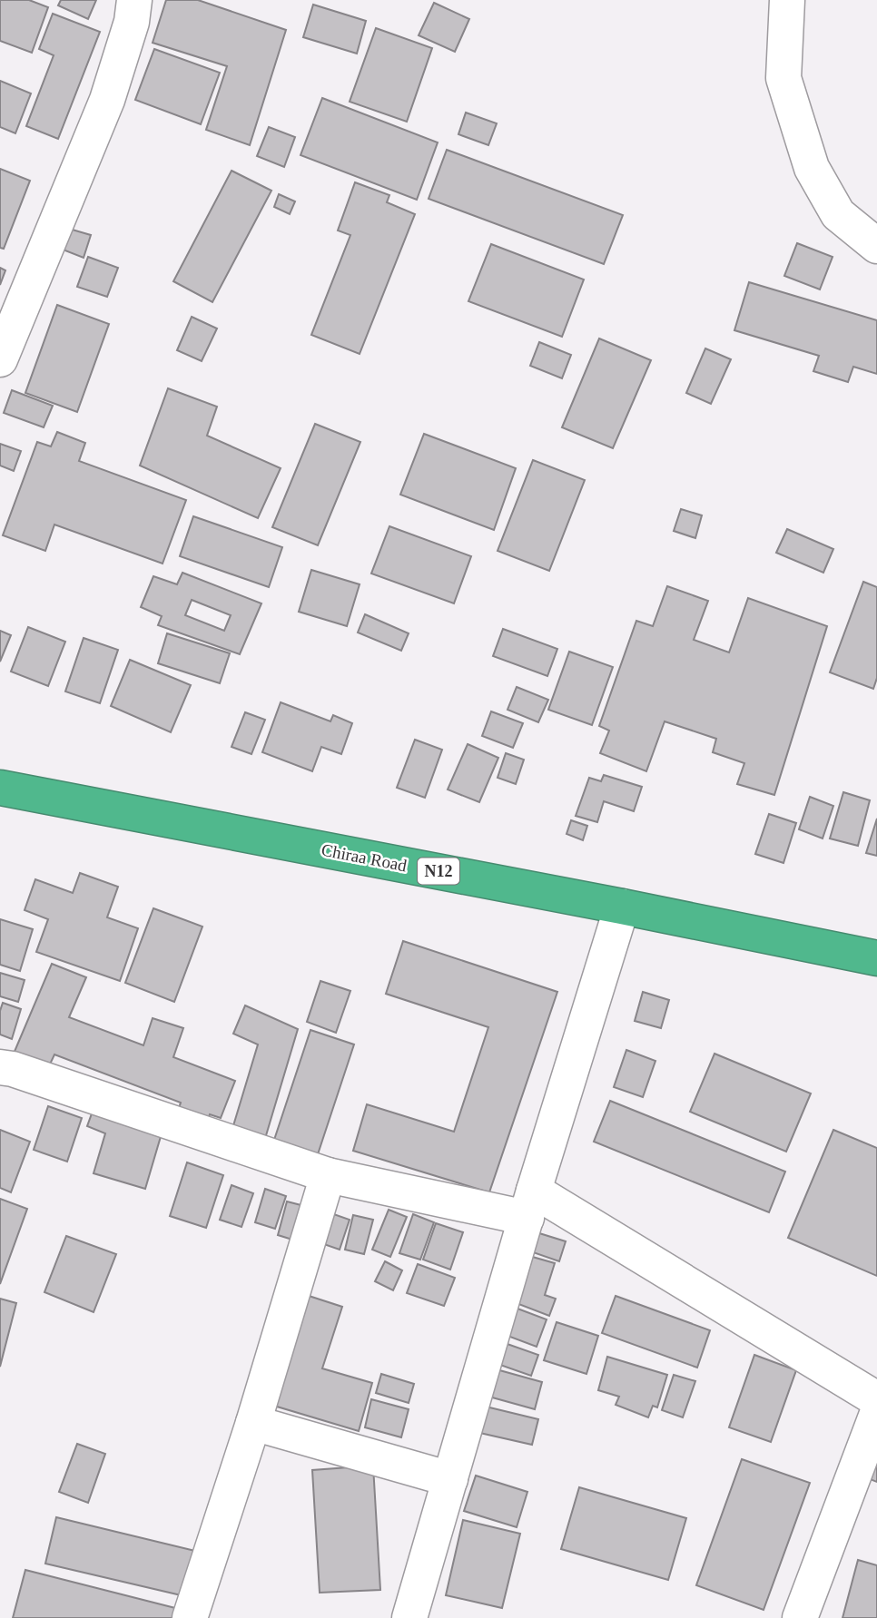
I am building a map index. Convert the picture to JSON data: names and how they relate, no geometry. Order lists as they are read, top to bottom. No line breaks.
{"streets":{"highway":["Chiraa Road","N12"]}}
